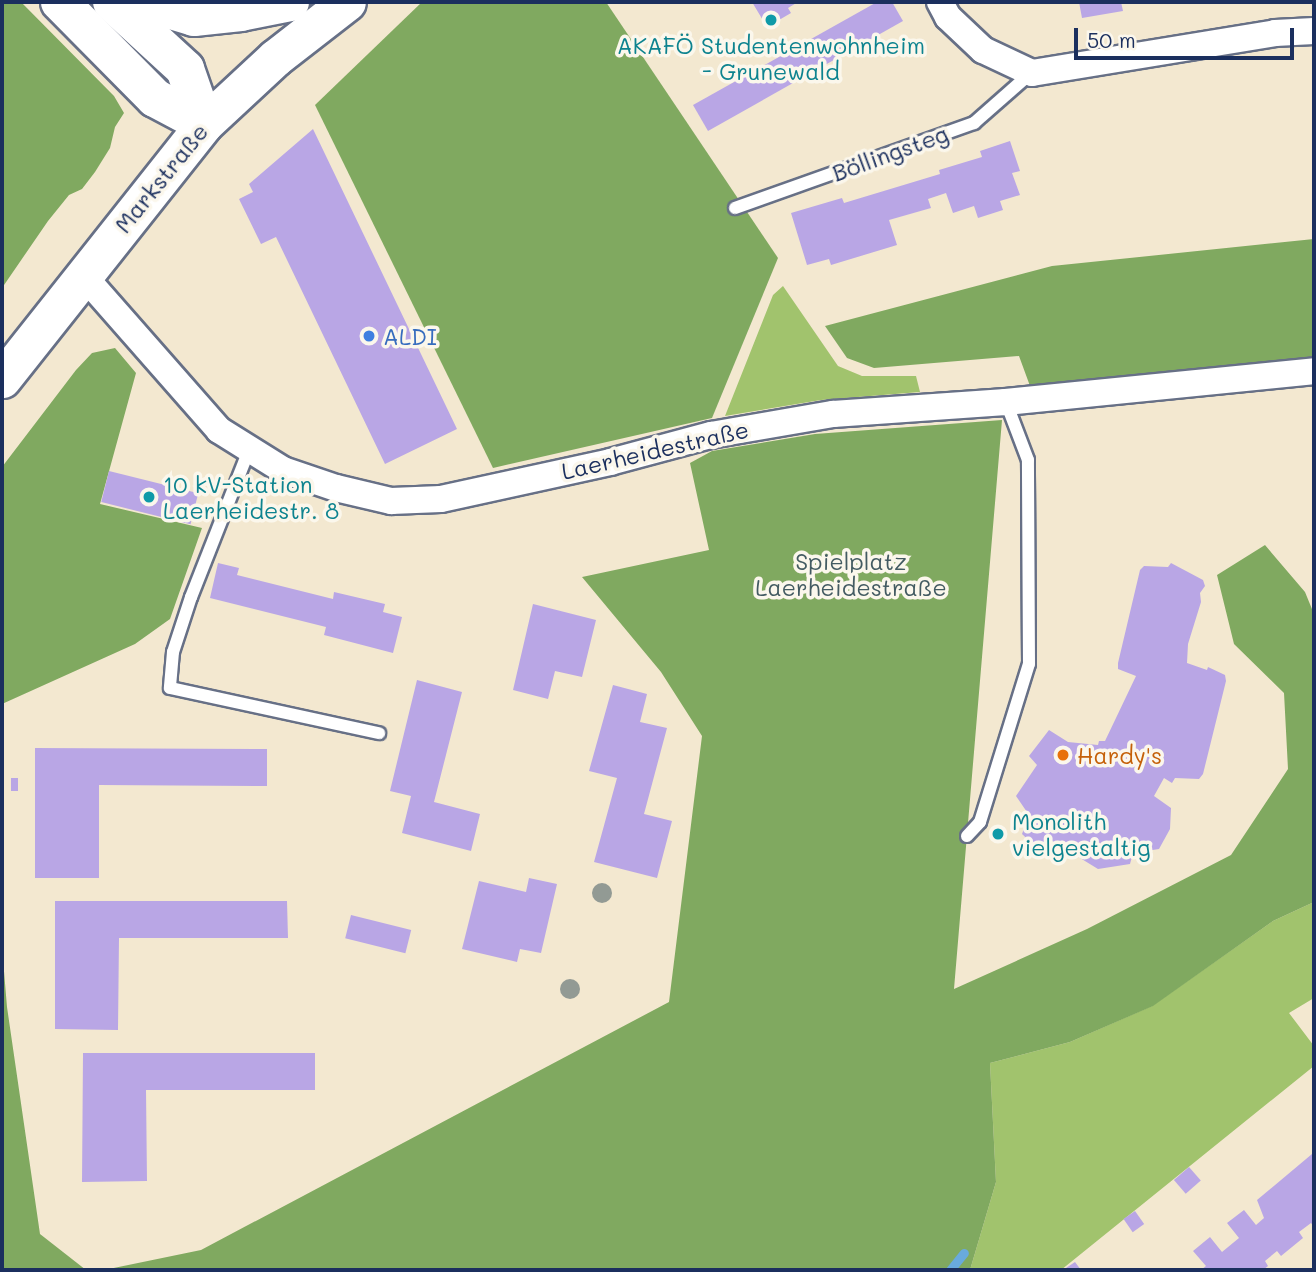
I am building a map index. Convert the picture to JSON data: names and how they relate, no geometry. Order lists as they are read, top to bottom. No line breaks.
{"streets":{"main road":["Markstraße"],"street":["Laerheidestraße"],"lane":["Böllingsteg"]},"crossings":[["Markstraße","Laerheidestraße"]],"parks":["Spielplatz Laerheidestraße"],"places":["AKAFÖ Studentenwohnheim - Grunewald","ALDI","10 kV-Station Laerheidestr. 8","Hardy's","Monolith vielgestaltig"],"scale_bar":"50 m"}
